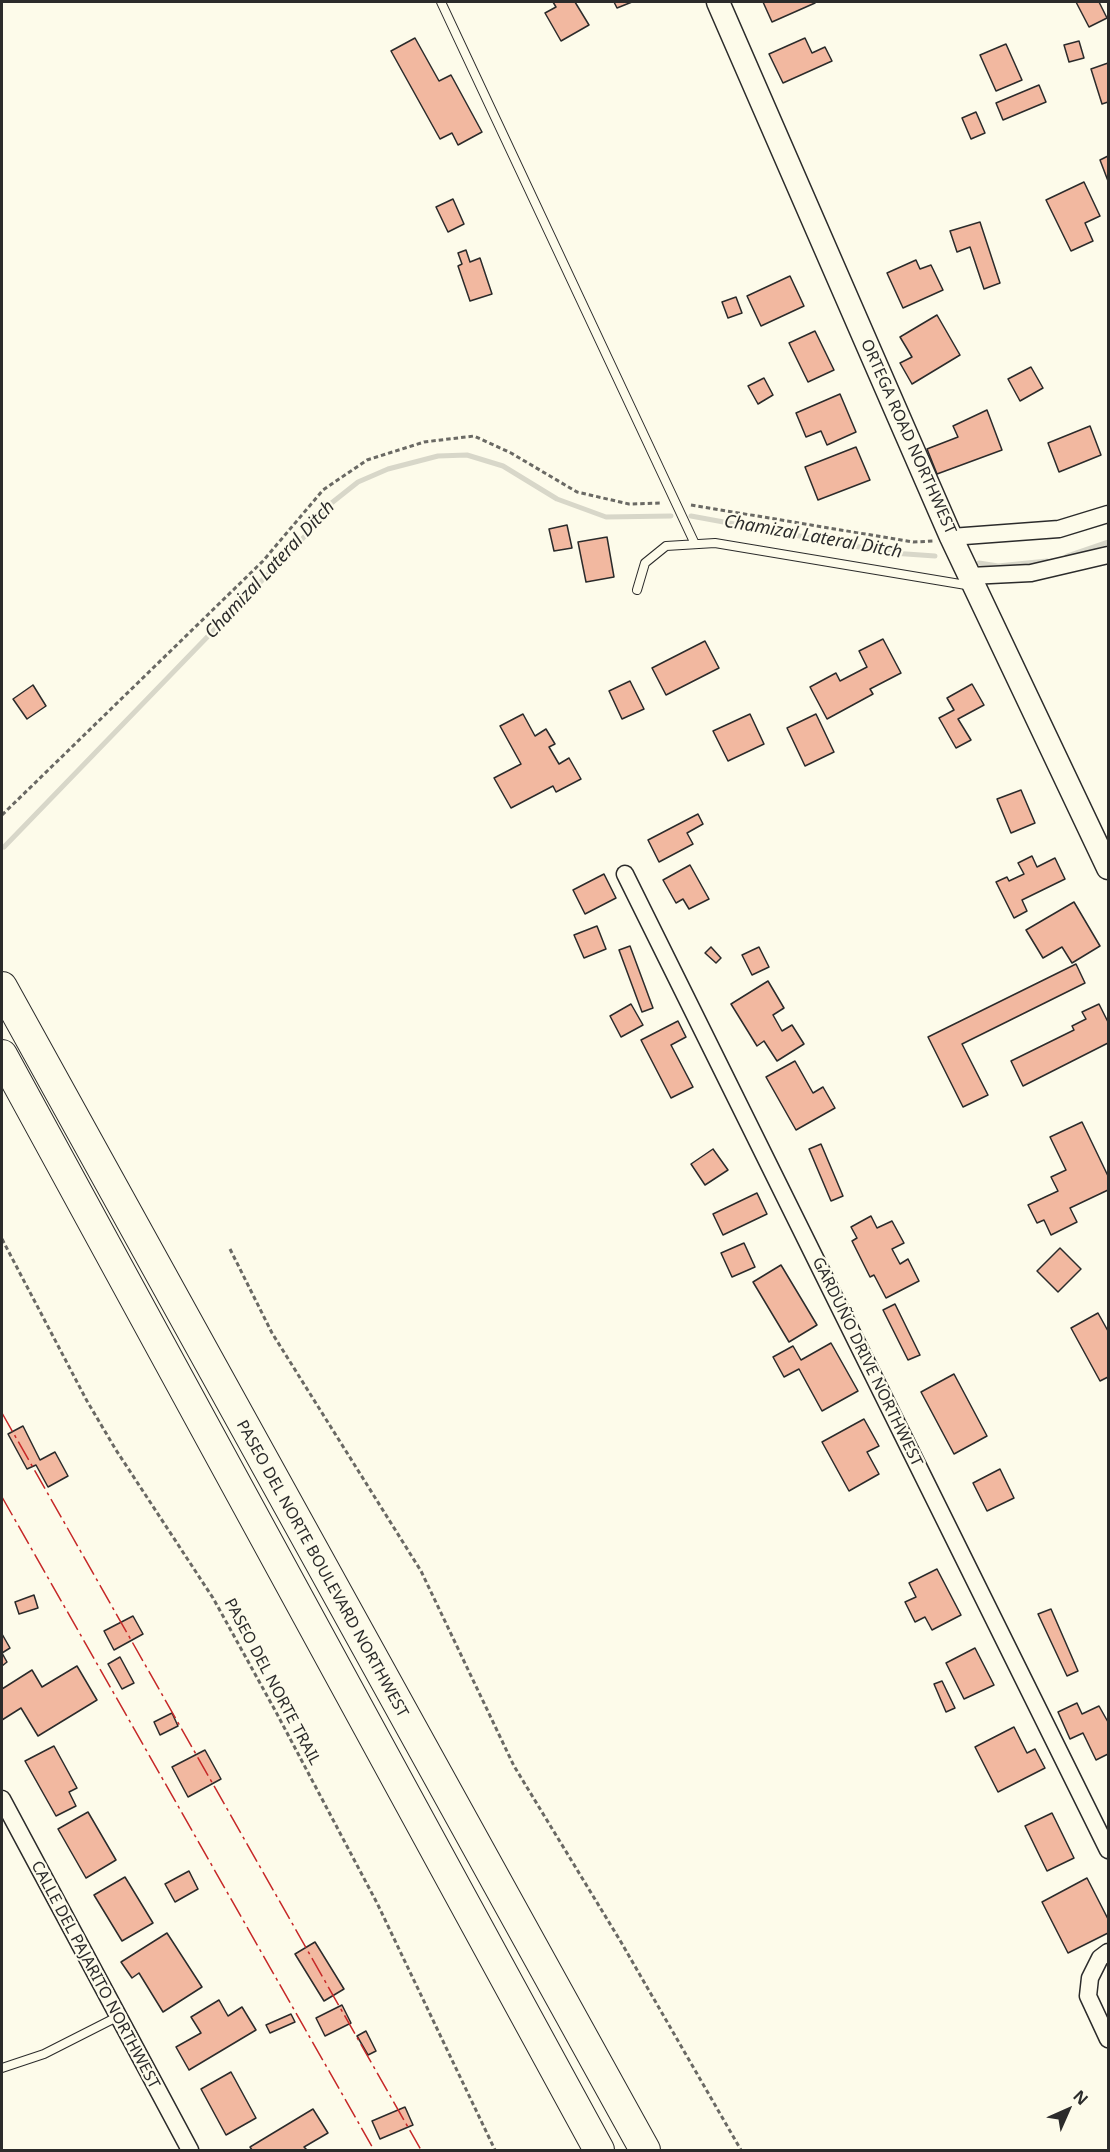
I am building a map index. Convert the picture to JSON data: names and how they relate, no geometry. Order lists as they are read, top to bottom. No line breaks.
{"streets":{"highway":["PASEO DEL NORTE BOULEVARD NORTHWEST"],"street":["ORTEGA ROAD NORTHWEST","GARDUÑO DRIVE NORTHWEST","CALLE DEL PAJARITO NORTHWEST"],"path":["PASEO DEL NORTE TRAIL"]},"water":["Chamizal Lateral Ditch"],"north":"top right"}
